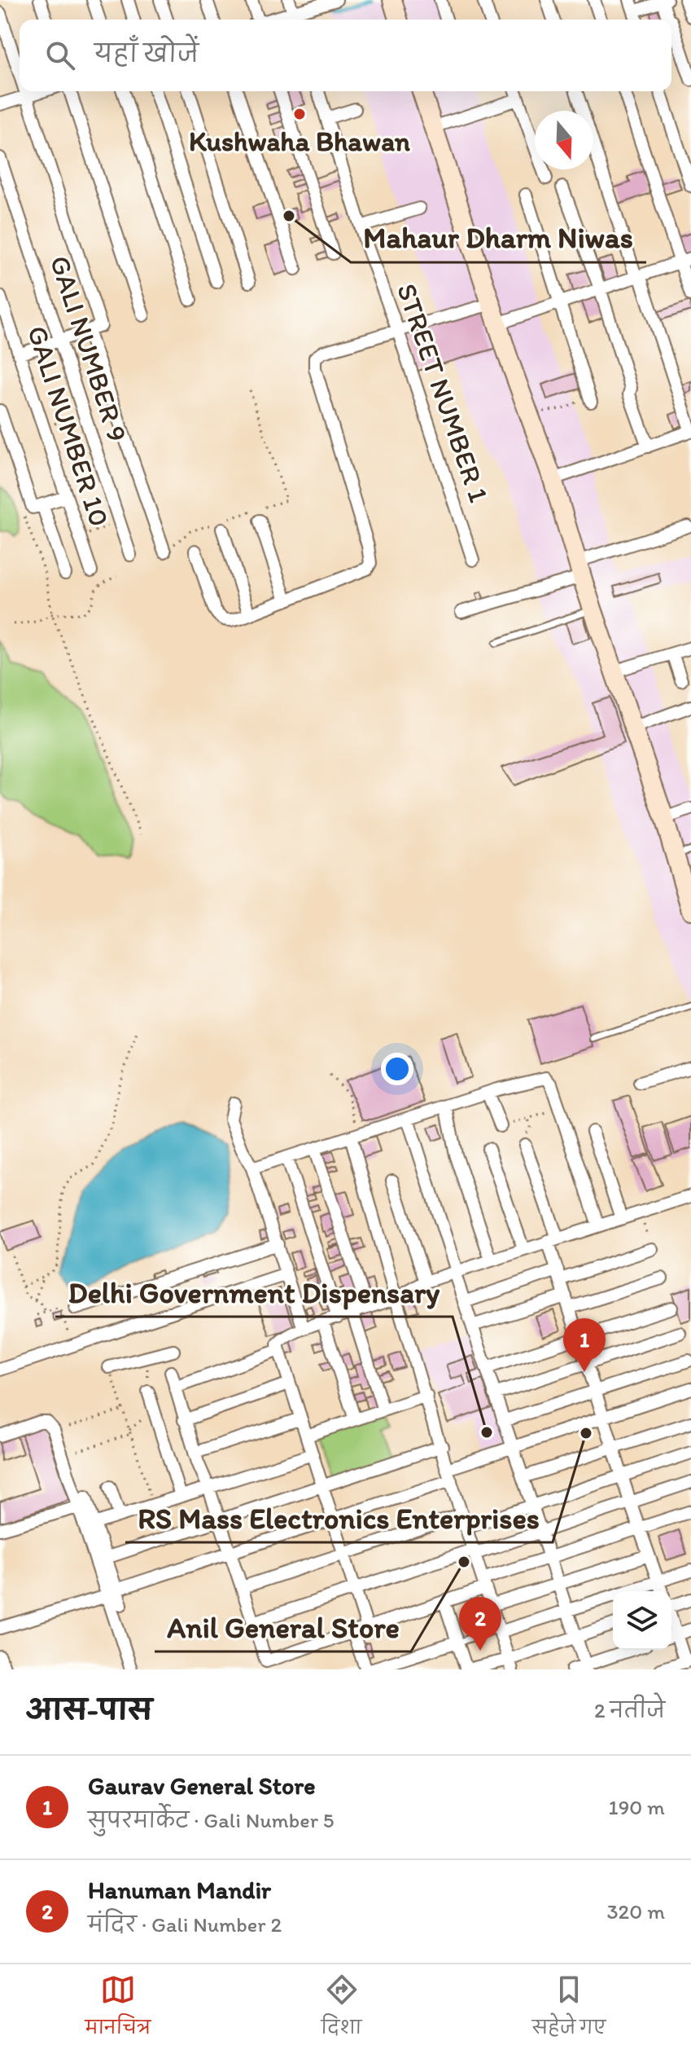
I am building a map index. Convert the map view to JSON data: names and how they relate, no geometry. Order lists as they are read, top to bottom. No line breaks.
{"streets":{"street":["GALI NUMBER 9","STREET NUMBER 1","GALI NUMBER 10"]},"places":["Kushwaha Bhawan","Mahaur Dharm Niwas","Delhi Government Dispensary","RS Mass Electronics Enterprises","Anil General Store"],"north":"bottom","page":{"search":"यहाँ खोजें","pins":["1","2"],"heading":["आस-पास","2 नतीजे"],"list":[{"mark":"1","name":"Gaurav General Store","note":"सुपरमार्केट · Gali Number 5","value":"190 m"},{"mark":"2","name":"Hanuman Mandir","note":"मंदिर · Gali Number 2","value":"320 m"}],"nav":["मानचित्र","दिशा","सहेजे गए"]}}
